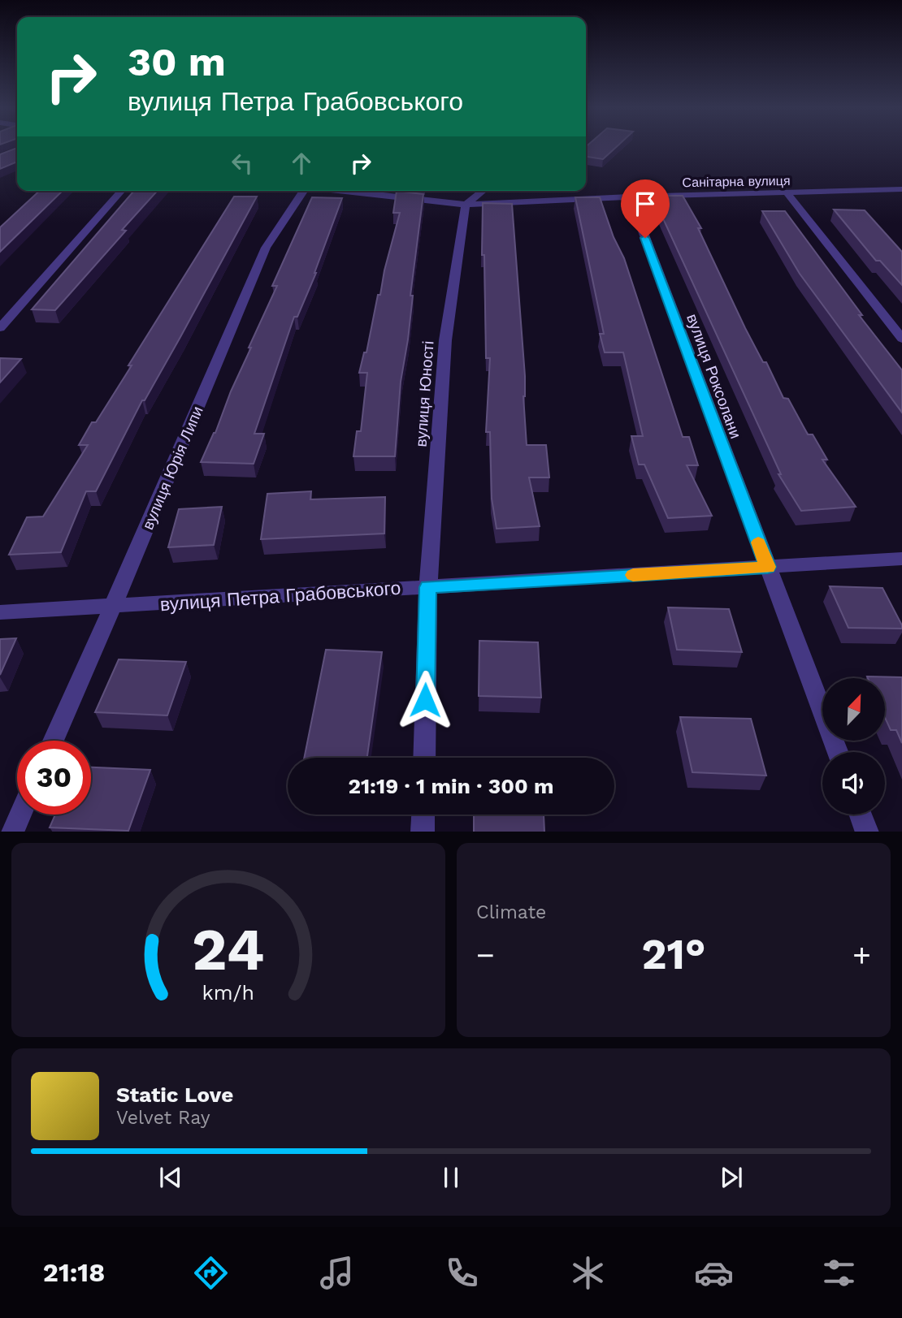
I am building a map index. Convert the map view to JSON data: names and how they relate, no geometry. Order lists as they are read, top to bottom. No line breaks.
{"streets":{"street":["Санітарна вулиця","вулиця Роксолани","вулиця Юності","вулиця Юрія Липи","вулиця Петра Грабовського"]},"crossings":[["Санітарна вулиця","вулиця Роксолани"],["Санітарна вулиця","вулиця Юності"],["вулиця Роксолани","вулиця Петра Грабовського"],["вулиця Юності","вулиця Петра Грабовського"],["вулиця Юрія Липи","вулиця Петра Грабовського"]],"north":"top right","page":{"turn":["30 m","вулиця Петра Грабовського"],"limit":"30","trip":"21:19 · 1 min · 300 m","tile":"Climate","heat":["−","21°","+"],"song":["Static Love","Velvet Ray"],"tabs":"21:18","gauge":["24","km/h"]}}
